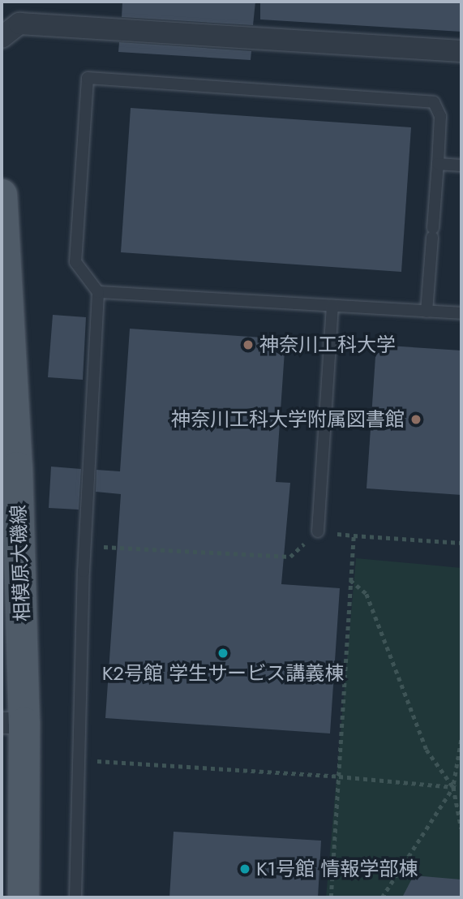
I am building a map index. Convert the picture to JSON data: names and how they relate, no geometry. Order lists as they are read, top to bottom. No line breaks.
{"streets":{"main road":["相模原大磯線"]},"places":["神奈川工科大学","神奈川工科大学附属図書館","K2号館 学生サービス講義棟","K1号館 情報学部棟"]}
